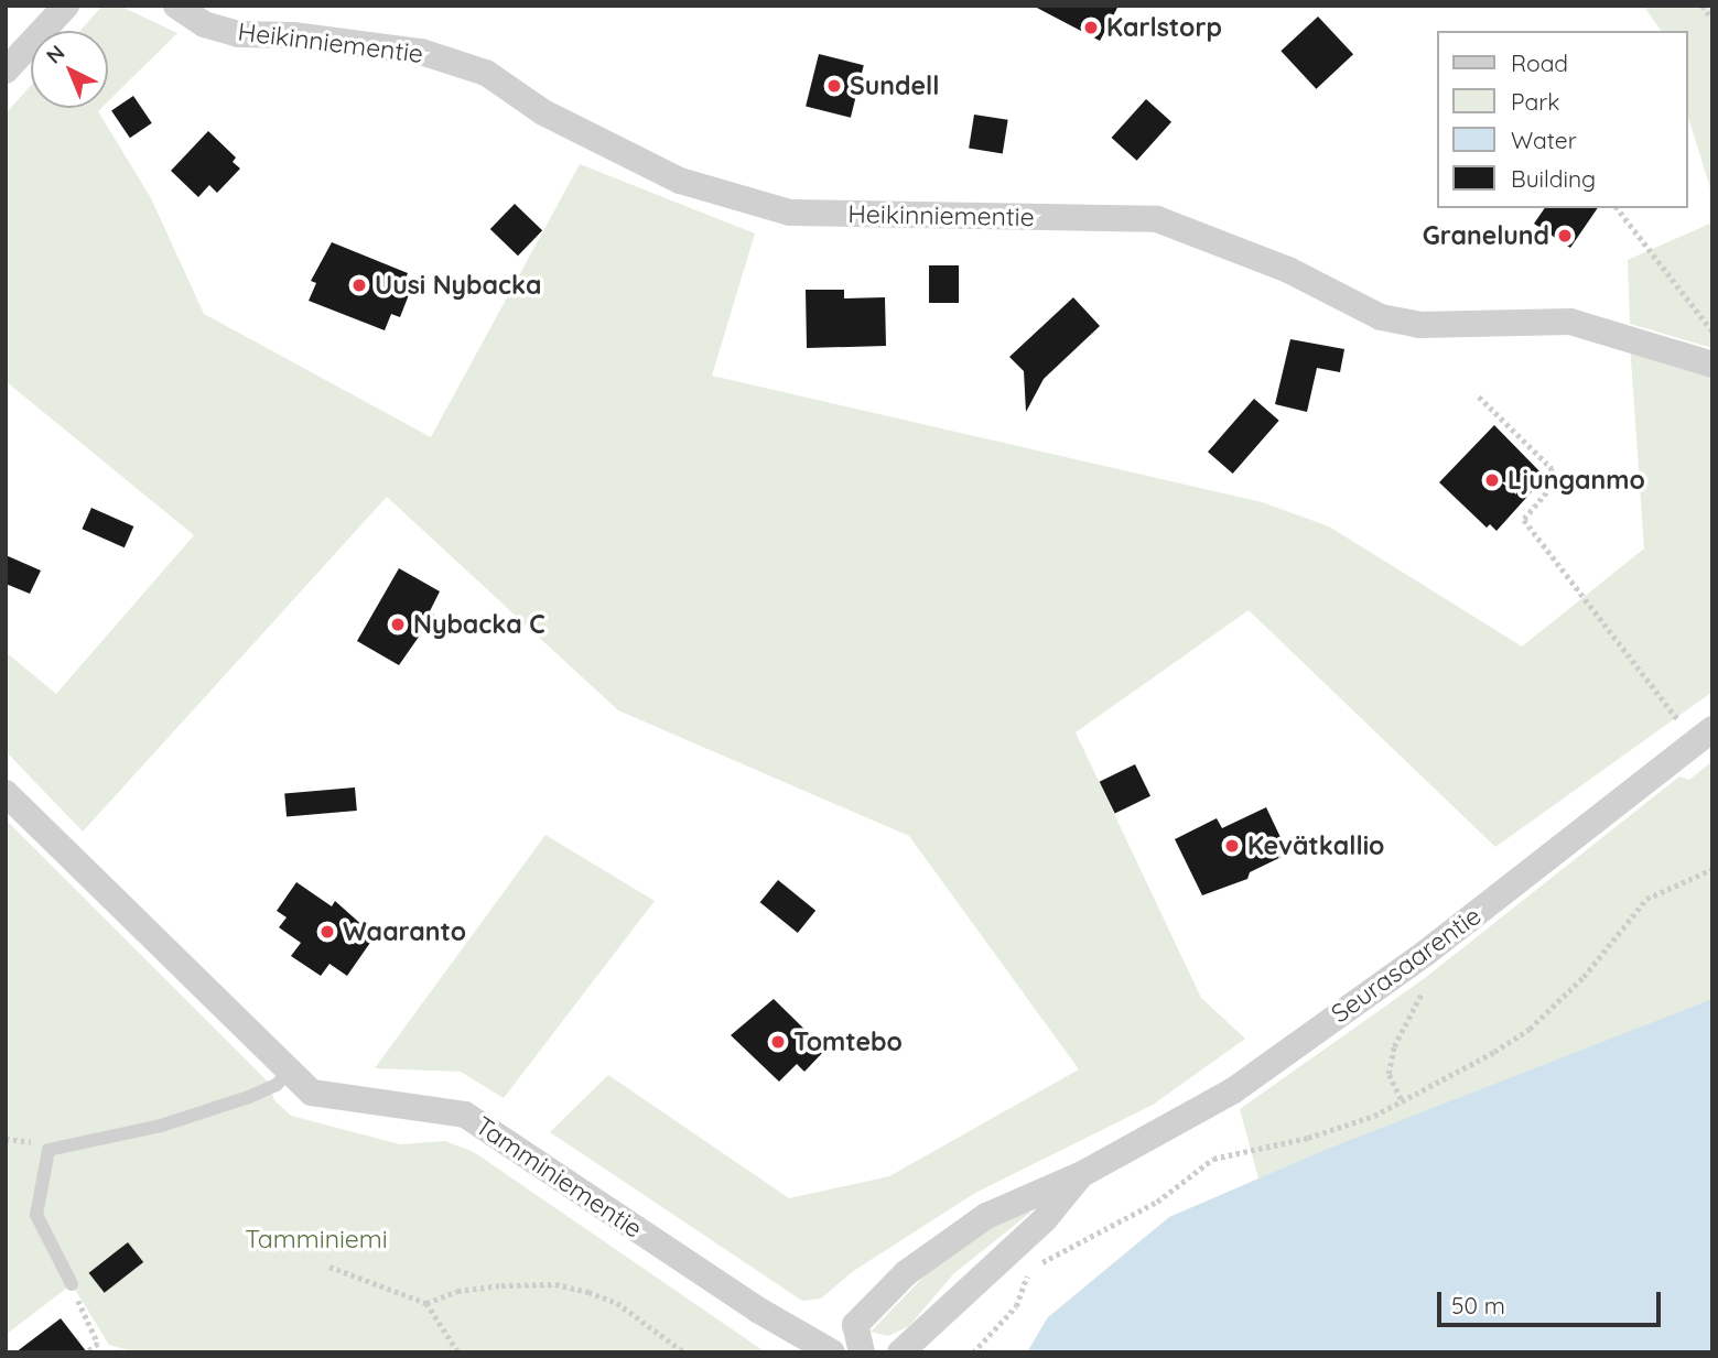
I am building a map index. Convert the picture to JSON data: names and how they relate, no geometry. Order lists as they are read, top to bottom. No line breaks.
{"streets":{"street":["Heikinniementie","Seurasaarentie","Tamminiementie"]},"parks":["Tamminiemi"],"places":["Karlstorp","Sundell","Granelund","Uusi Nybacka","Ljunganmo","Nybacka C","Kevätkallio","Waaranto","Tomtebo"],"legend":["Road","Park","Water","Building"],"scale_bar":"50 m","north":"top left"}
